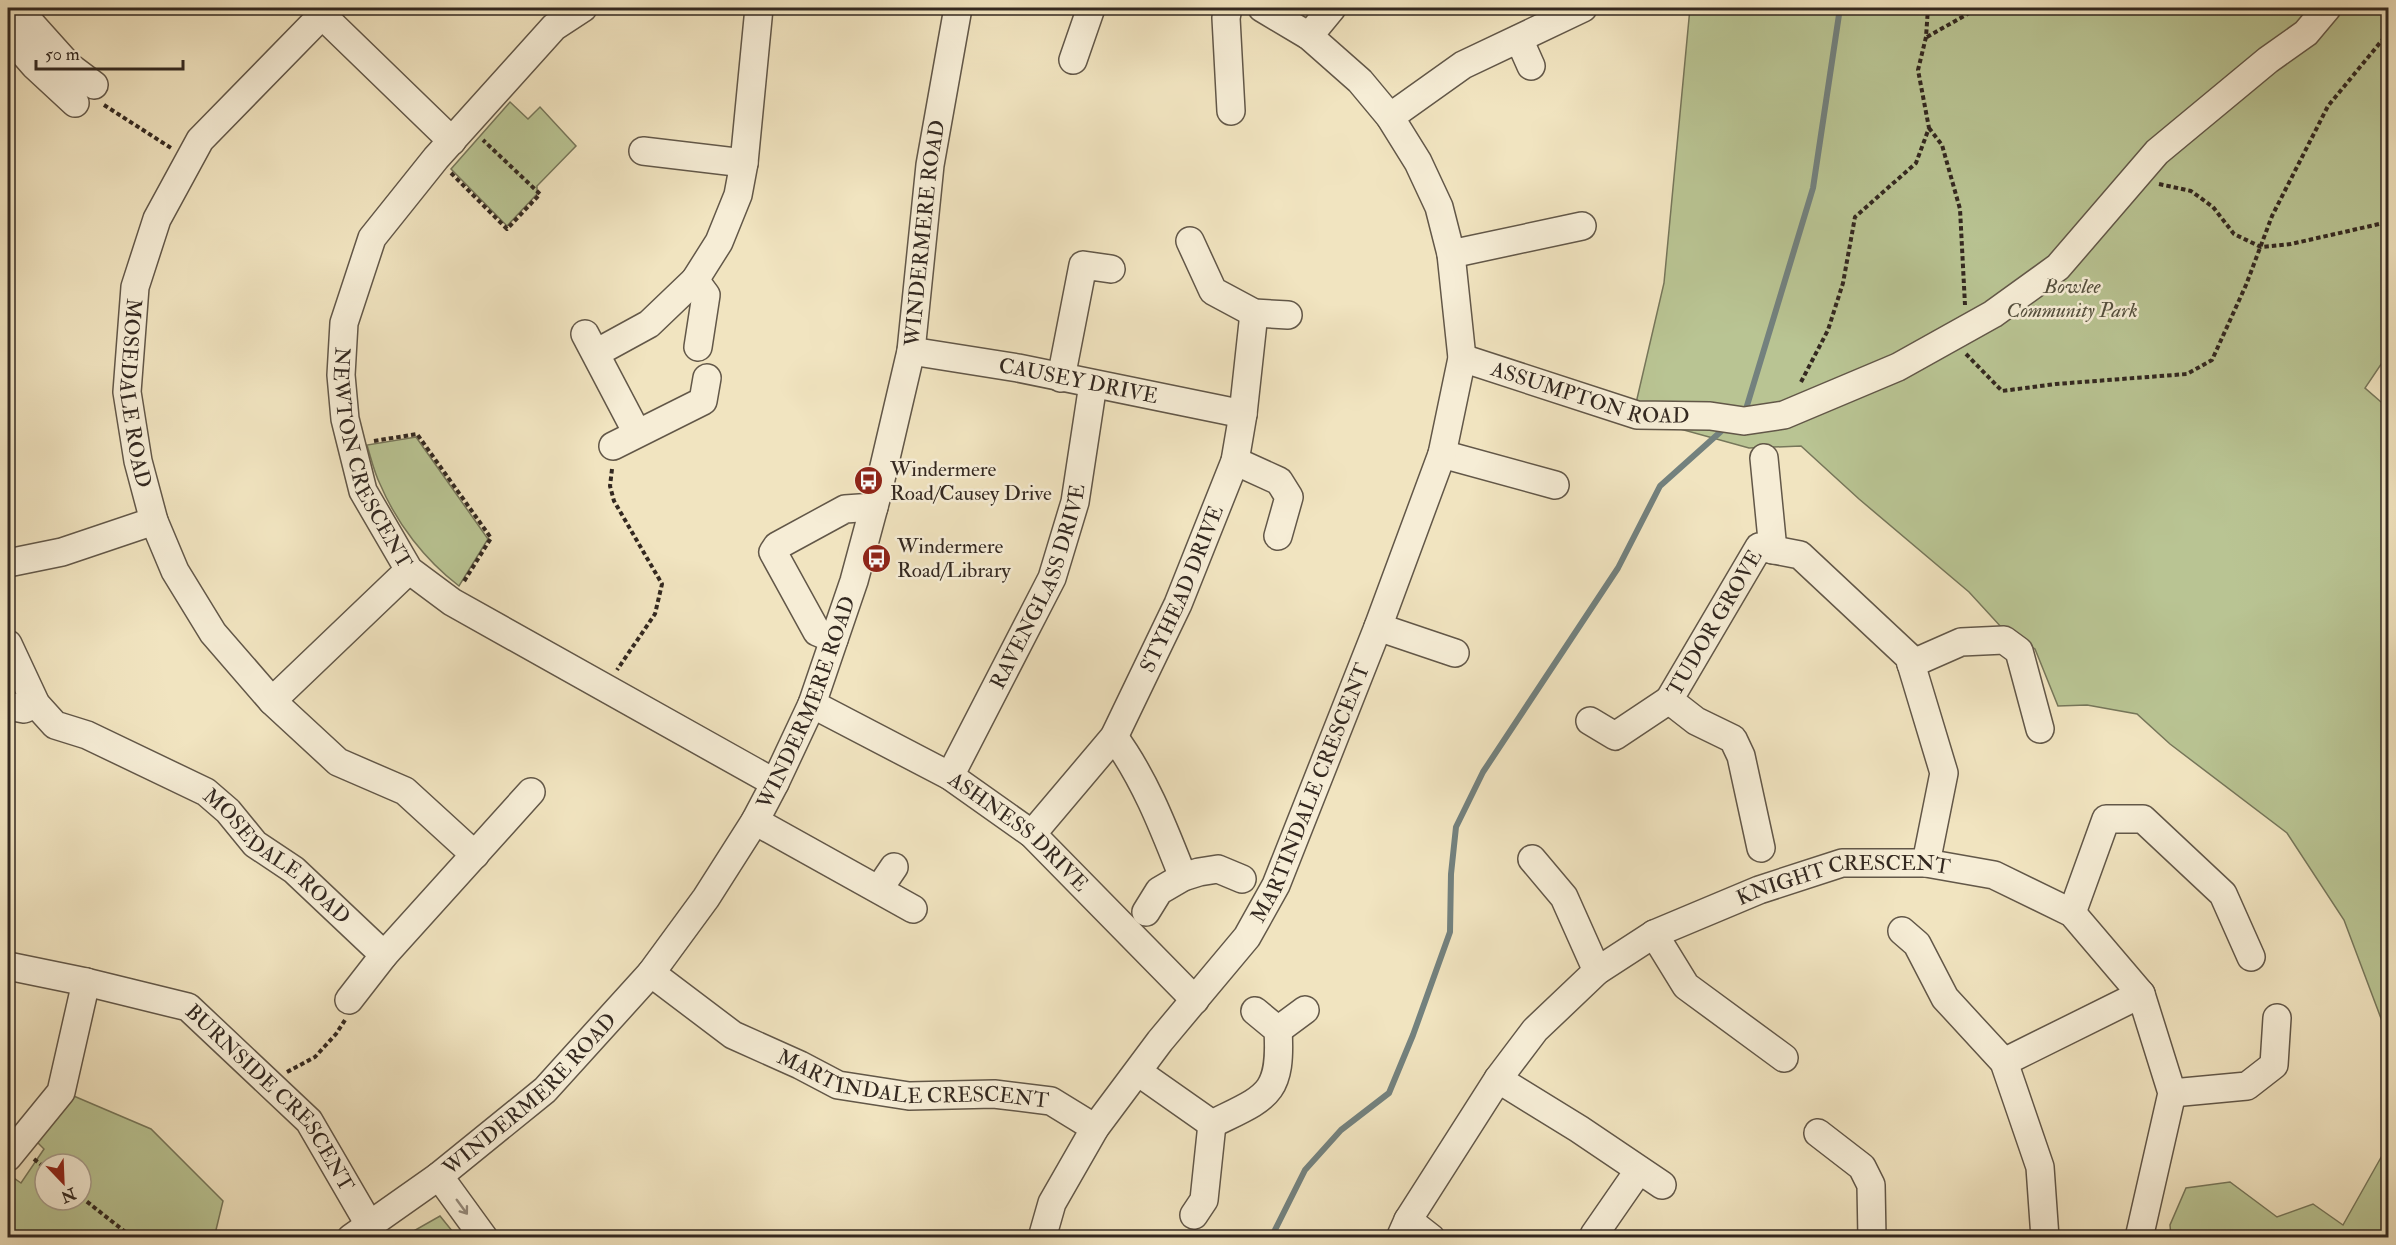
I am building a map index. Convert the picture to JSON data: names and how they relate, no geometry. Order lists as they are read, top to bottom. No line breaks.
{"streets":{"street":["WINDERMERE ROAD","CAUSEY DRIVE","ASSUMPTON ROAD","MOSEDALE ROAD","NEWTON CRESCENT","RAVENGLASS DRIVE","STYHEAD DRIVE","TUDOR GROVE","MARTINDALE CRESCENT","ASHNESS DRIVE","KNIGHT CRESCENT","BURNSIDE CRESCENT"]},"crossings":[["WINDERMERE ROAD","CAUSEY DRIVE"],["WINDERMERE ROAD","NEWTON CRESCENT"],["WINDERMERE ROAD","MARTINDALE CRESCENT"],["WINDERMERE ROAD","ASHNESS DRIVE"],["WINDERMERE ROAD","BURNSIDE CRESCENT"],["CAUSEY DRIVE","RAVENGLASS DRIVE"],["CAUSEY DRIVE","STYHEAD DRIVE"],["ASSUMPTON ROAD","MARTINDALE CRESCENT"],["RAVENGLASS DRIVE","ASHNESS DRIVE"],["STYHEAD DRIVE","ASHNESS DRIVE"],["TUDOR GROVE","KNIGHT CRESCENT"],["MARTINDALE CRESCENT","ASHNESS DRIVE"]],"parks":["Bowlee Community Park"],"places":{"bus stop":["Windermere Road/Causey Drive","Windermere Road/Library"]},"scale_bar":"50 m","north":"bottom right"}
